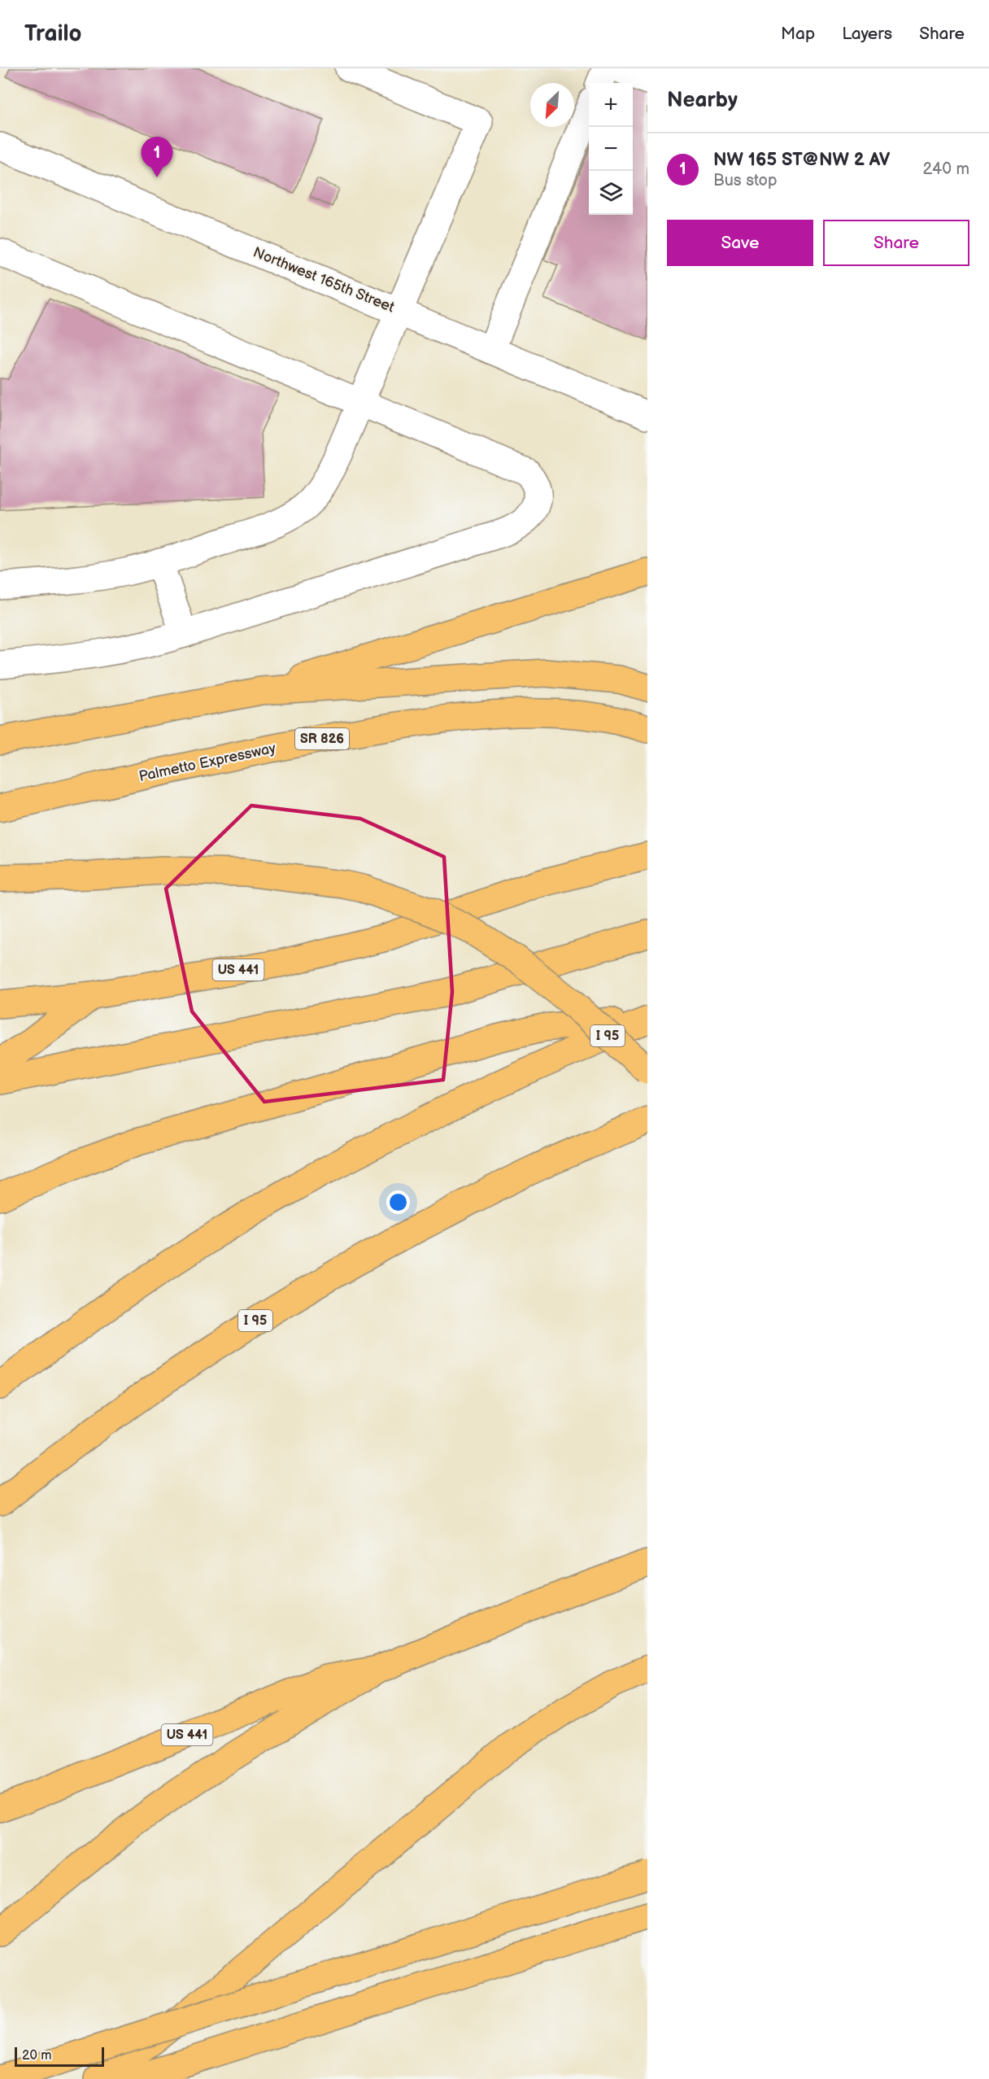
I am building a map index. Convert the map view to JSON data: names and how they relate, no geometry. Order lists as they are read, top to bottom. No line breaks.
{"streets":{"main road":["SR 826","Palmetto Expressway","US 441","I 95"],"street":["Northwest 165th Street"]},"scale_bar":"20 m","north":"bottom left","page":{"header":"Trailo","nav":["Map","Layers","Share"],"heading":"Nearby","map_buttons":["+","−"],"list":[{"mark":"1","name":"NW 165 ST@NW 2 AV","note":"Bus stop","value":"240 m"}],"pins":"1","buttons":["Save","Share"],"scale":"20 m"}}
